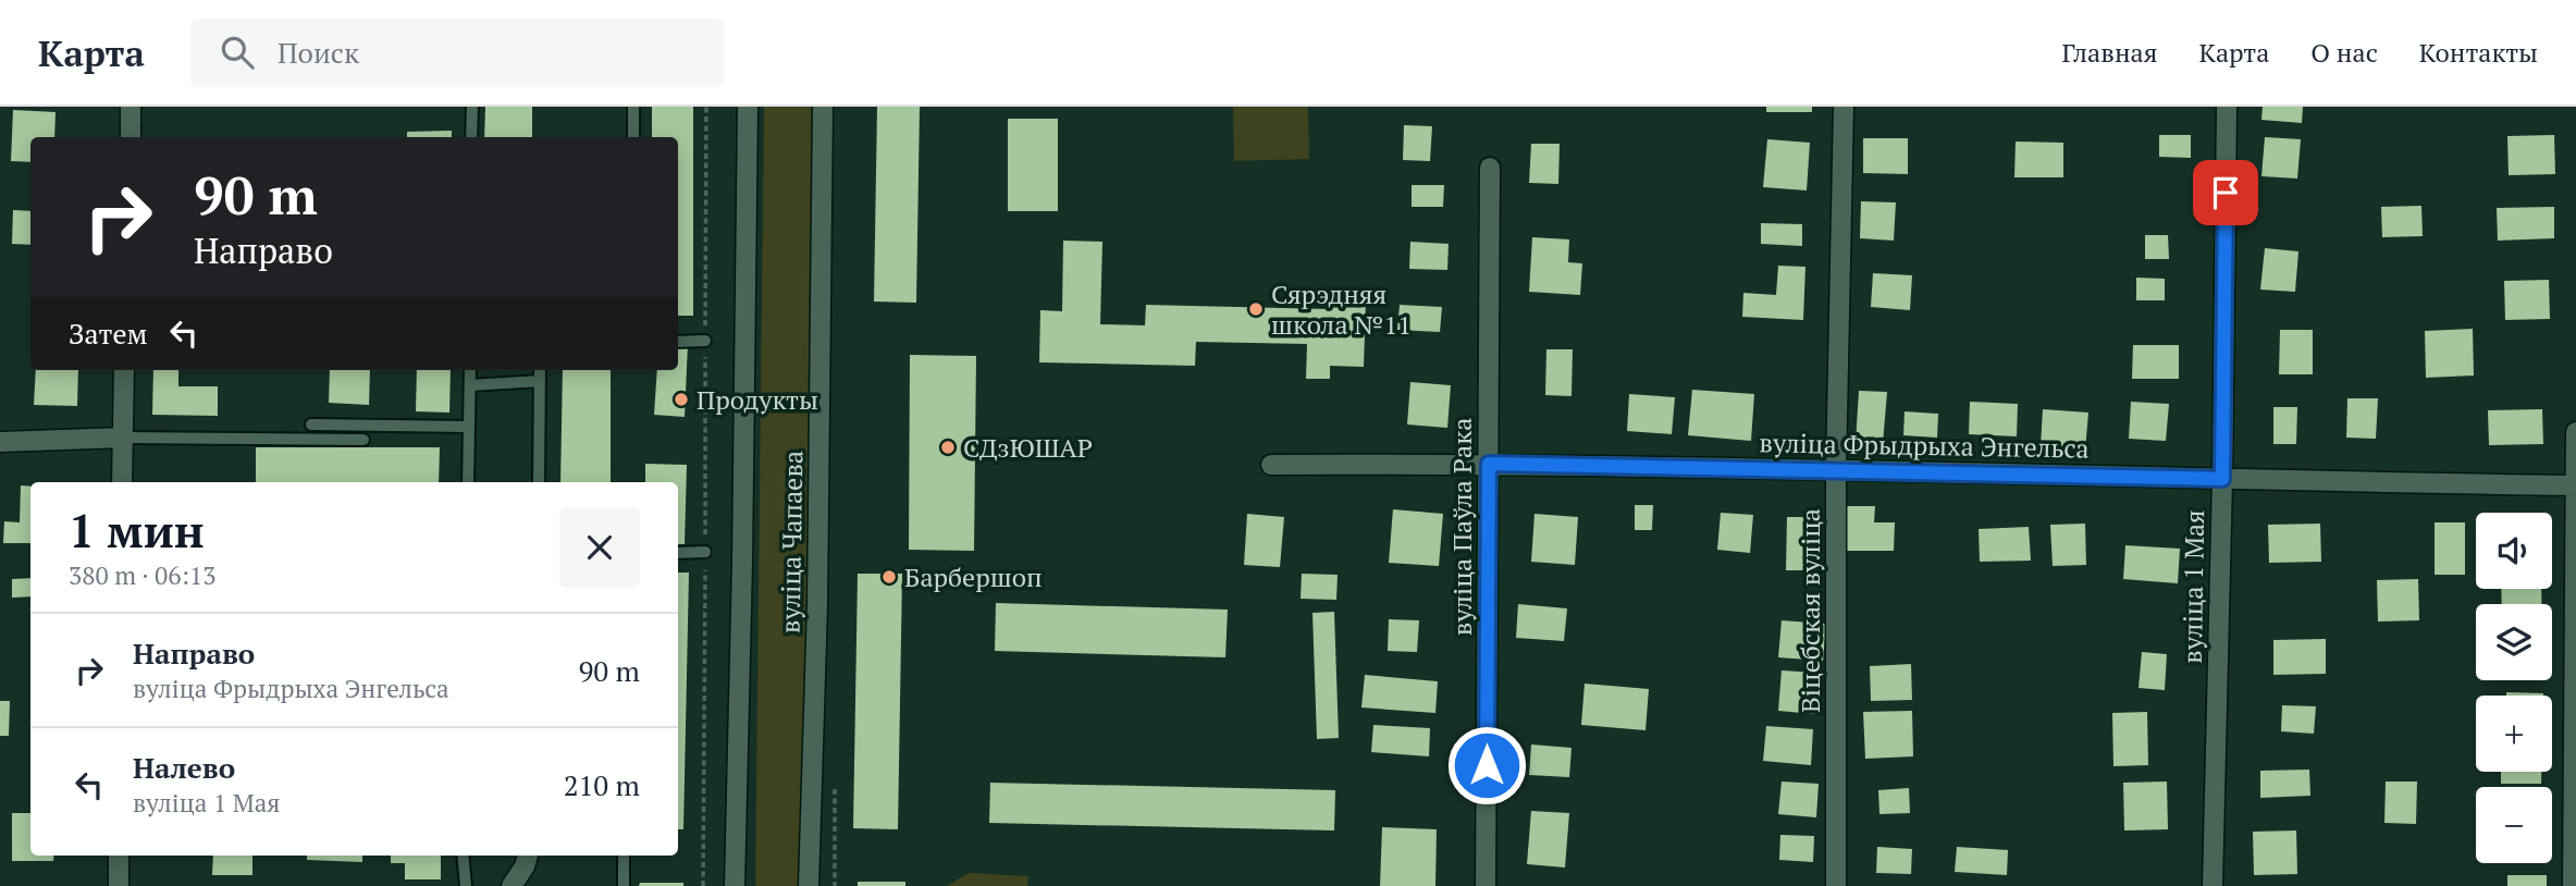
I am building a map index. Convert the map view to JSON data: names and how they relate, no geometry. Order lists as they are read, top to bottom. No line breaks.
{"streets":{"street":["вуліца Фрыдрыха Энгельса","вуліца Паўла Рака","вуліца Чапаева","вуліца 1 Мая","Віцебская вуліца"]},"crossings":[["вуліца Фрыдрыха Энгельса","вуліца Паўла Рака"],["вуліца Фрыдрыха Энгельса","вуліца 1 Мая"],["вуліца Фрыдрыха Энгельса","Віцебская вуліца"]],"places":["Сярэдняя школа №11","Продукты","СДзЮШАР","Барбершоп"],"page":{"header":"Карта","search":"Поиск","nav":["Главная","Карта","О нас","Контакты"],"turn":["90 m","Направо"],"then":"Затем","heading":["1 мин","380 m · 06:13"],"map_buttons":["+","−"],"list":[{"name":"Направо","note":"вуліца Фрыдрыха Энгельса","value":"90 m"},{"name":"Налево","note":"вуліца 1 Мая","value":"210 m"}]}}
